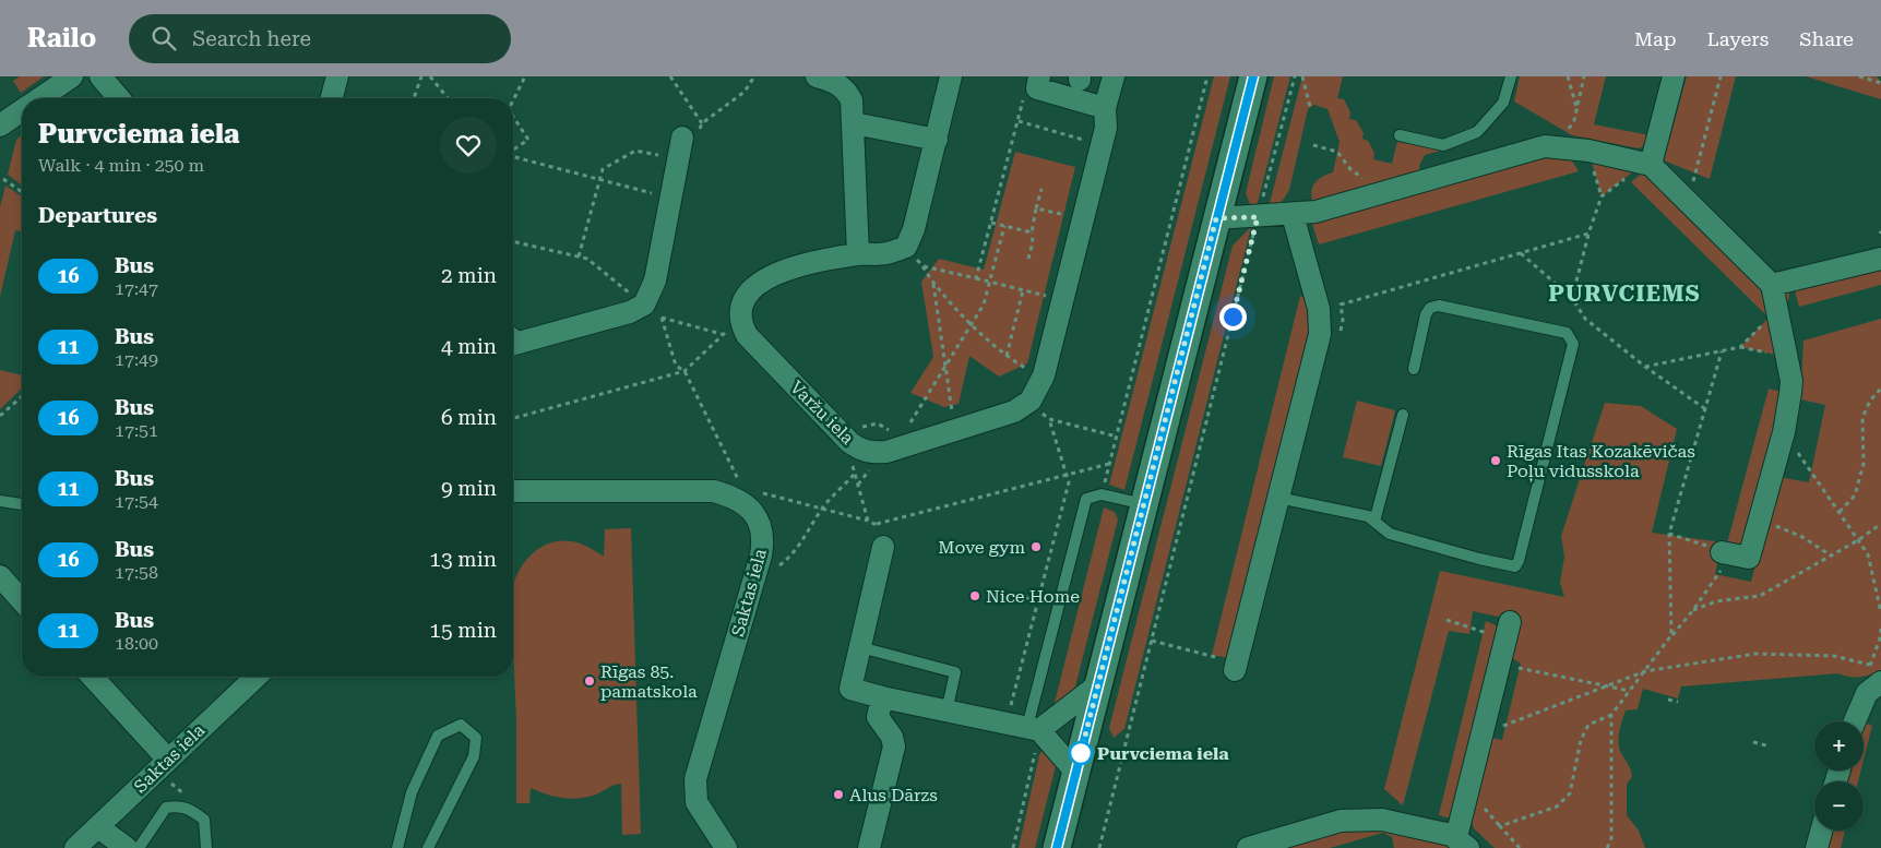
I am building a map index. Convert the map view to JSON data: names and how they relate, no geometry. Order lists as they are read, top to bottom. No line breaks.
{"streets":{"street":["Varžu iela","Saktas iela"]},"districts":["PURVCIEMS"],"places":["Rīgas Itas Kozakēvičas Poļu vidusskola","Move gym","Nice Home","Rīgas 85. pamatskola","Purvciema iela","Alus Dārzs"],"lines":["bus line 16"],"page":{"header":"Railo","search":"Search here","nav":["Map","Layers","Share"],"heading":[["Purvciema iela","Walk · 4 min · 250 m"],"Departures"],"list":[{"mark":"16","name":"Bus","note":"17:47","value":"2 min"},{"mark":"11","name":"Bus","note":"17:49","value":"4 min"},{"mark":"16","name":"Bus","note":"17:51","value":"6 min"},{"mark":"11","name":"Bus","note":"17:54","value":"9 min"},{"mark":"16","name":"Bus","note":"17:58","value":"13 min"},{"mark":"11","name":"Bus","note":"18:00","value":"15 min"}],"map_buttons":["+","−"]}}
